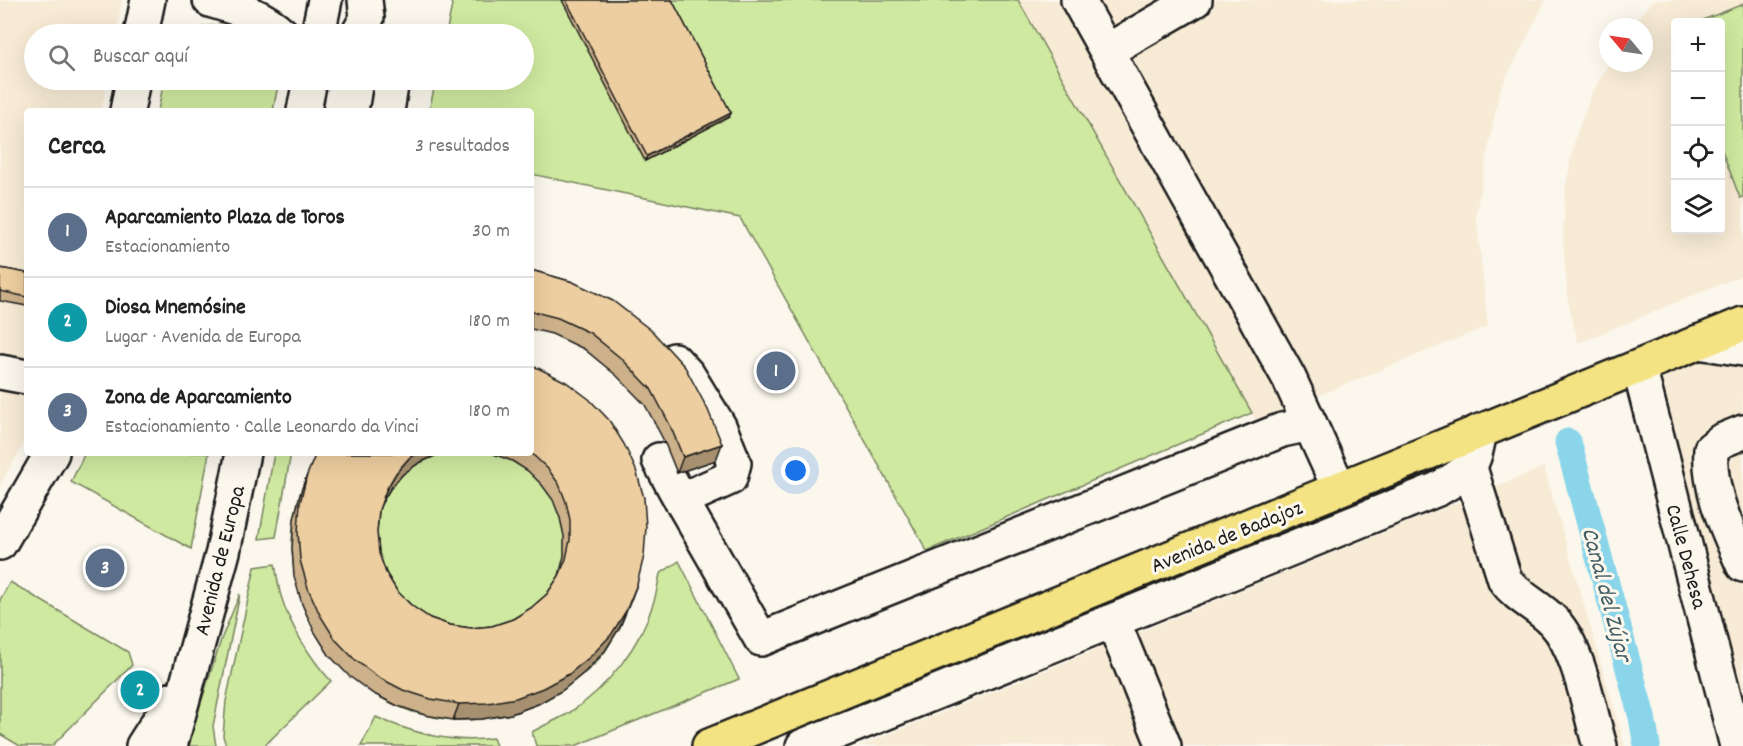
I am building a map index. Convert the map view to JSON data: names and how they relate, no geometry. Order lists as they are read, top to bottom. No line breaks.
{"streets":{"main road":["Avenida de Badajoz"],"street":["Calle Dehesa","Avenida de Europa"]},"crossings":[["Avenida de Badajoz","Calle Dehesa"]],"water":["Canal del Zújar"],"north":"top left","page":{"map_buttons":["+","−"],"search":"Buscar aquí","heading":["Cerca","3 resultados"],"list":[{"mark":"1","name":"Aparcamiento Plaza de Toros","note":"Estacionamiento","value":"30 m"},{"mark":"2","name":"Diosa Mnemósine","note":"Lugar · Avenida de Europa","value":"180 m"},{"mark":"3","name":"Zona de Aparcamiento","note":"Estacionamiento · Calle Leonardo da Vinci","value":"180 m"}],"pins":["1","3","2"]}}
